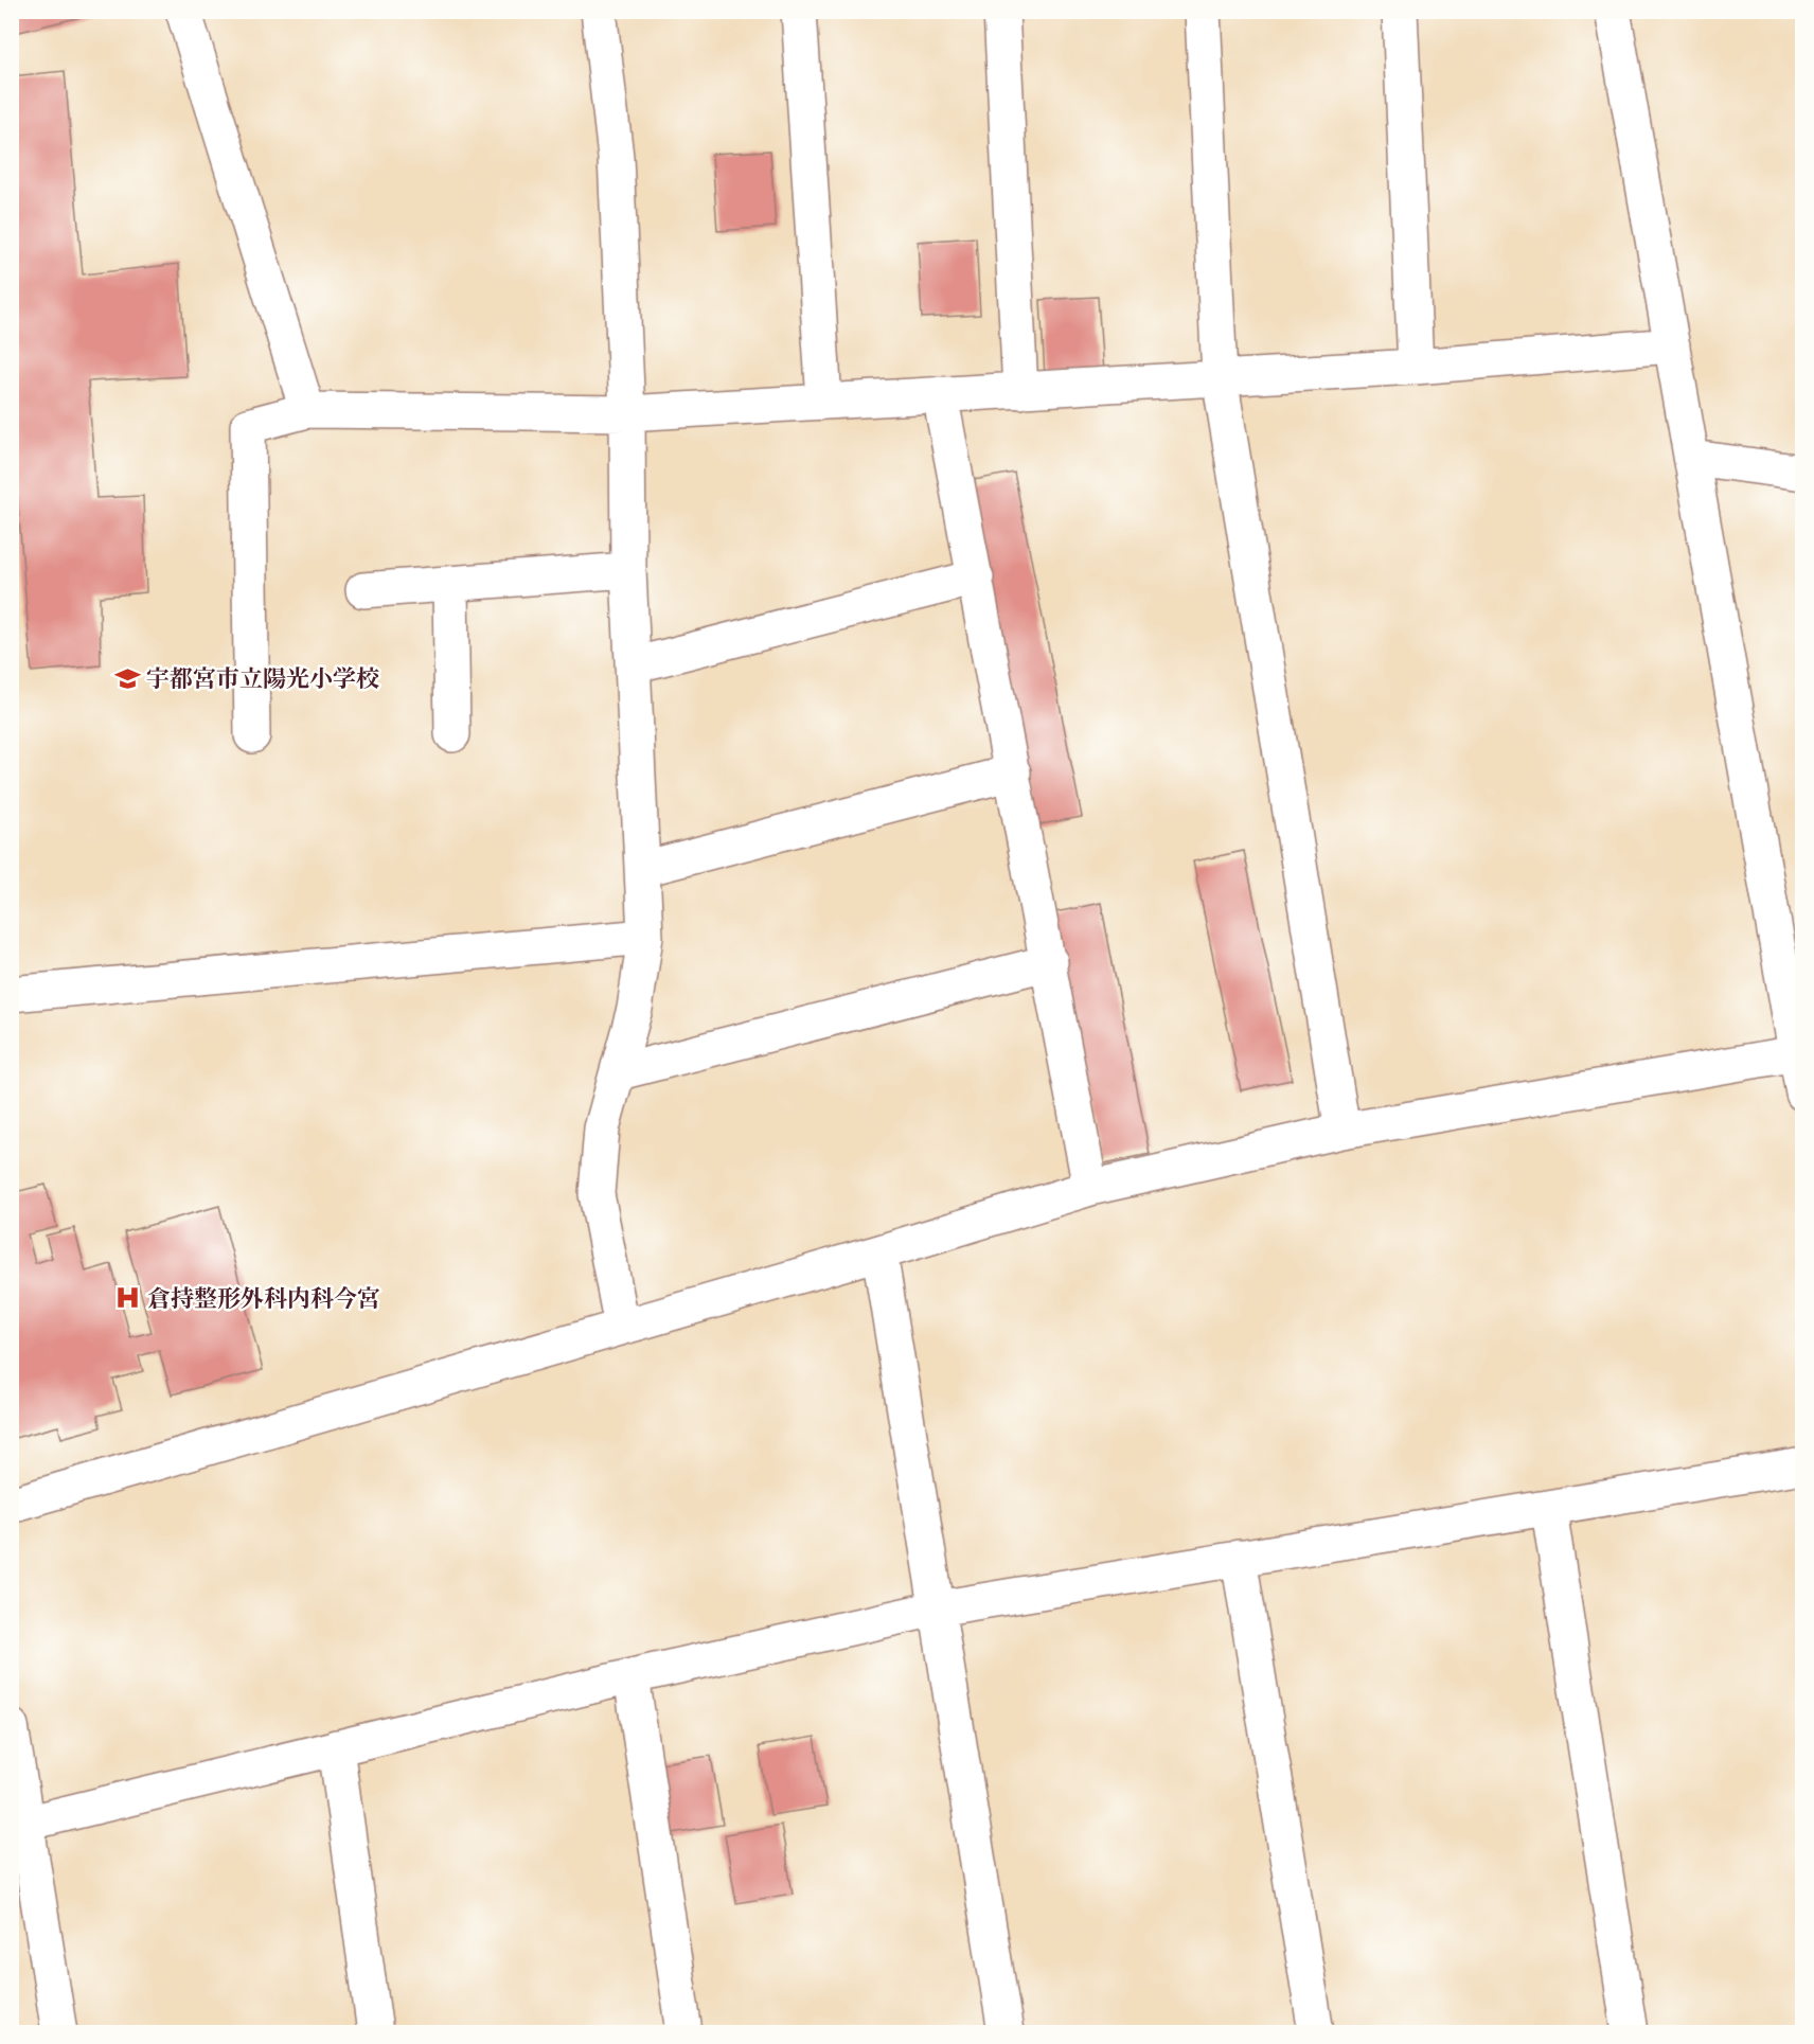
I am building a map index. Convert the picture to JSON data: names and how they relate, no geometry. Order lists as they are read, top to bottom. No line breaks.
{"places":{"school or university":["宇都宮市立陽光小学校"],"hospital":["倉持整形外科内科今宮"]}}
